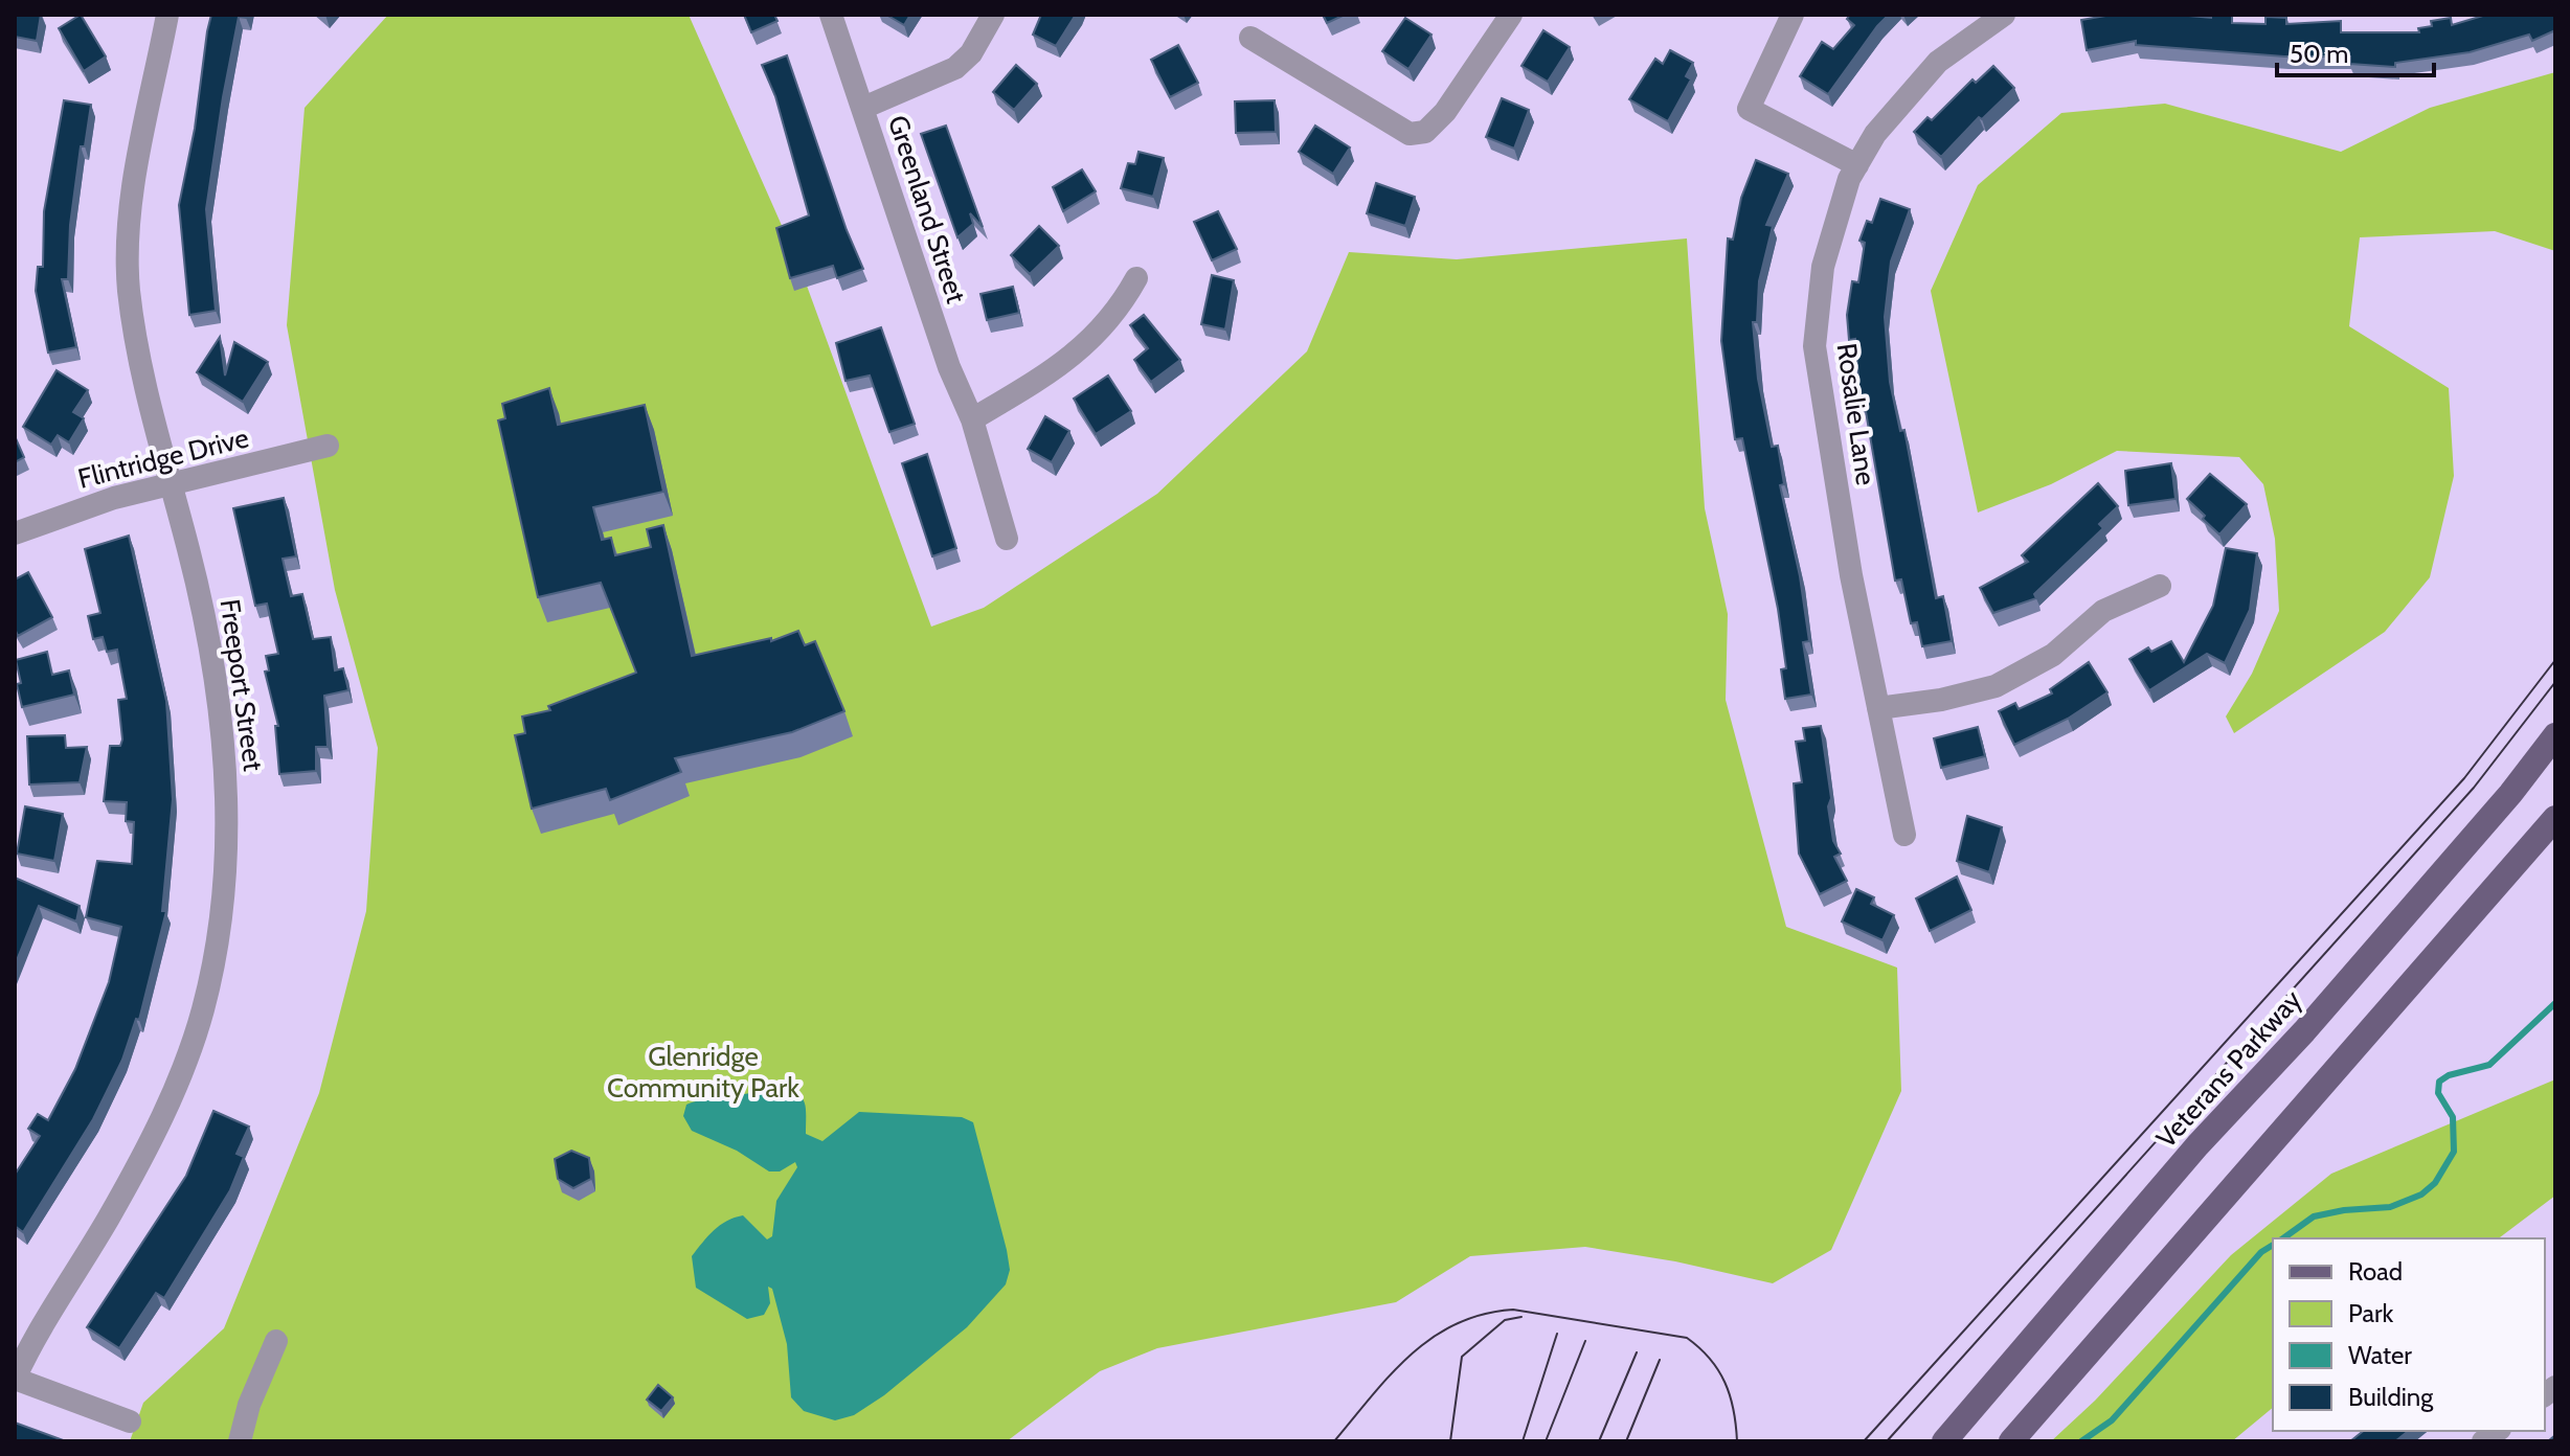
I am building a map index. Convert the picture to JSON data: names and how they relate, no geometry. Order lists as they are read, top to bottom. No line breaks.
{"streets":{"main road":["Veterans Parkway"],"street":["Greenland Street","Rosalie Lane","Flintridge Drive","Freeport Street"]},"crossings":[["Flintridge Drive","Freeport Street"]],"parks":["Glenridge Community Park"],"legend":["Road","Park","Water","Building"],"scale_bar":"50 m"}
